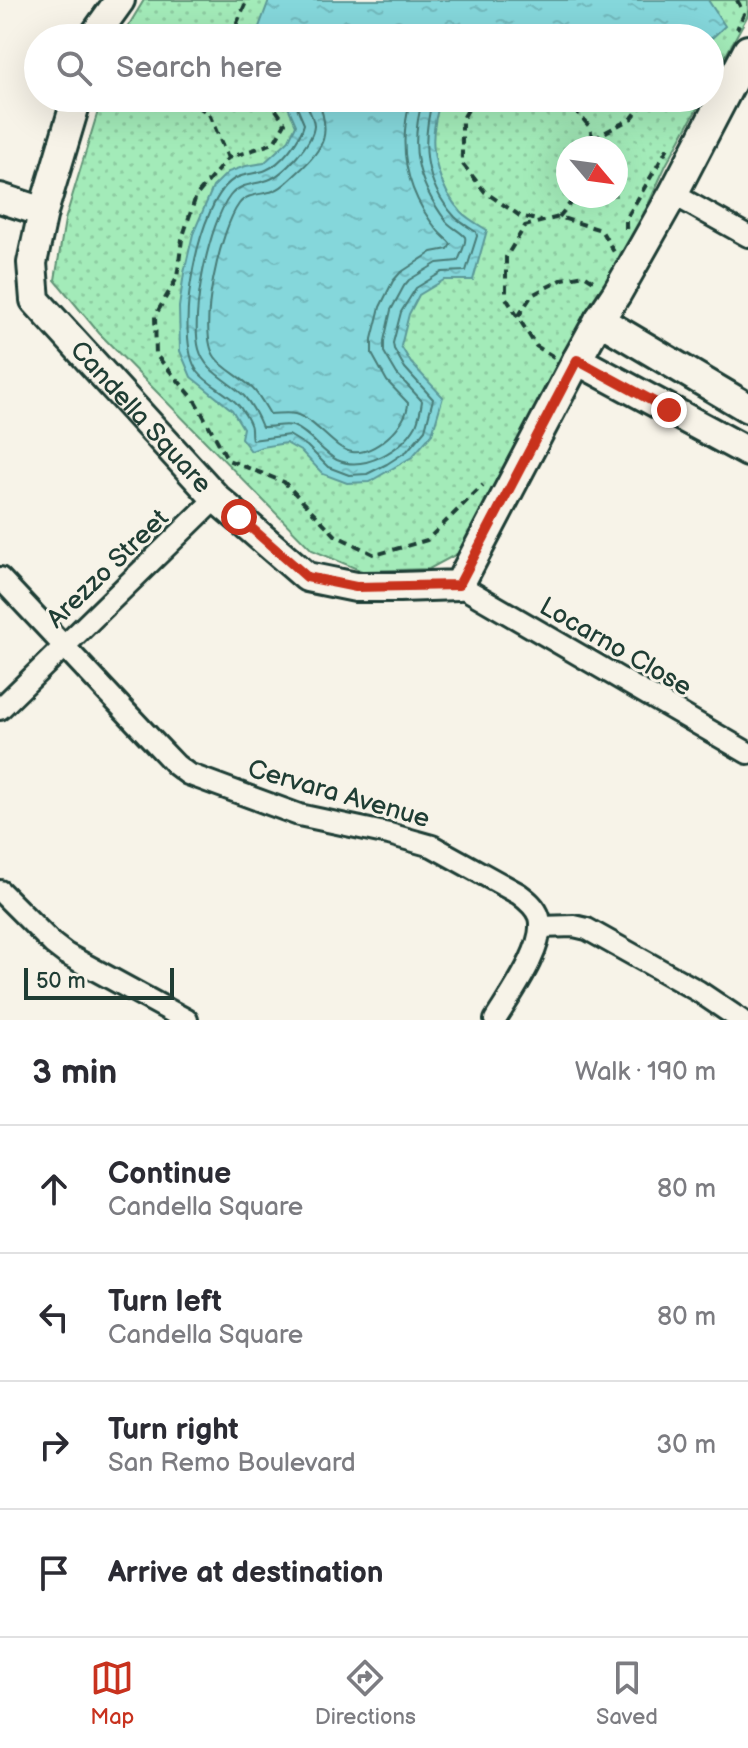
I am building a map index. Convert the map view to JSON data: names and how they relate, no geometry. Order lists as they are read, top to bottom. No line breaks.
{"streets":{"street":["Candella Square","Arezzo Street","Locarno Close","Cervara Avenue"]},"crossings":[["Candella Square","Arezzo Street"],["Candella Square","Locarno Close"],["Arezzo Street","Cervara Avenue"]],"scale_bar":"50 m","north":"bottom right","page":{"search":"Search here","scale":"50 m","heading":["3 min","Walk · 190 m"],"list":[["Continue","Candella Square","80 m"],["Turn left","Candella Square","80 m"],["Turn right","San Remo Boulevard","30 m"],"Arrive at destination"],"nav":["Map","Directions","Saved"]}}
